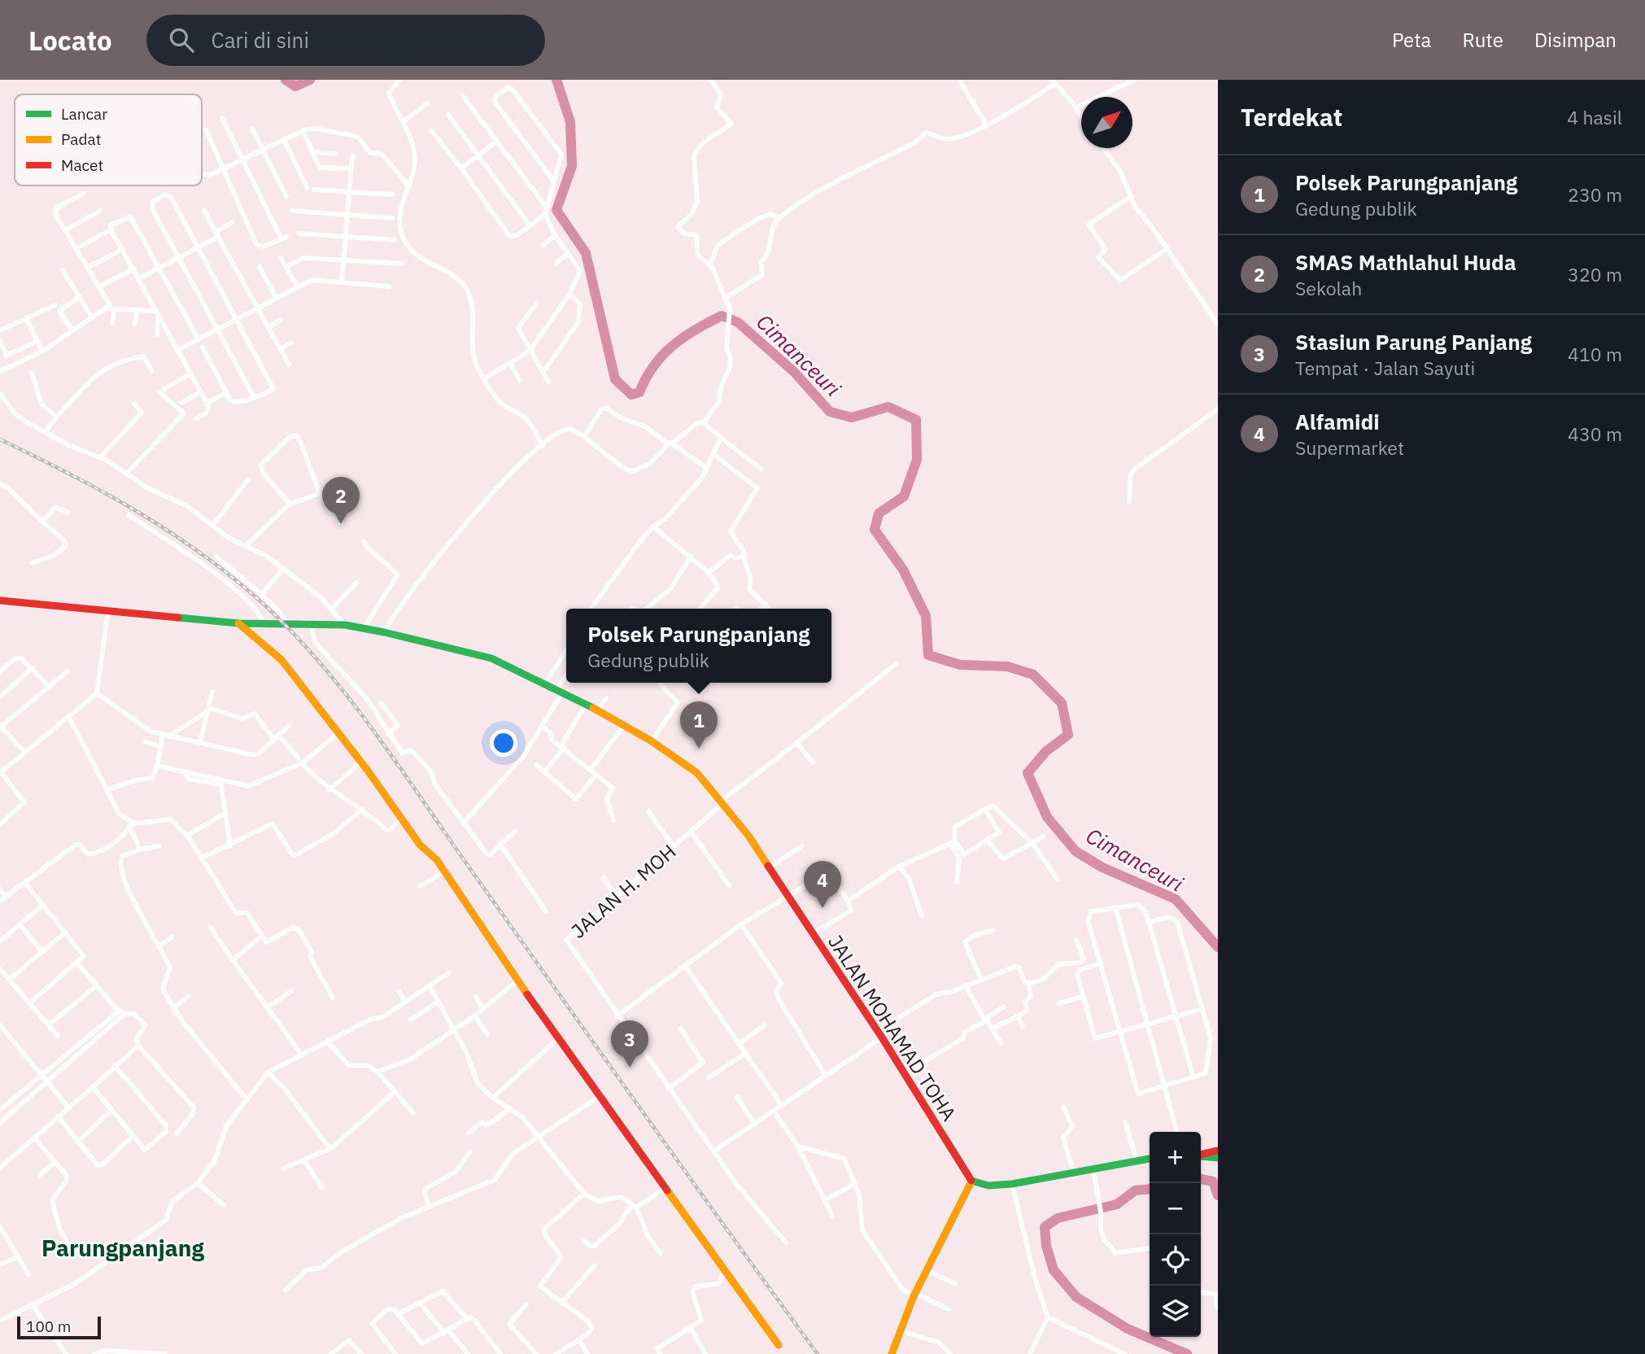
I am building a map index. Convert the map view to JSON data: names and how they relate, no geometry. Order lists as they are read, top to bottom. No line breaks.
{"streets":{"main road":["JALAN MOHAMAD TOHA"],"street":["JALAN H. MOH"]},"crossings":[["JALAN H. MOH","JALAN MOHAMAD TOHA"]],"districts":["Parungpanjang"],"water":["Cimanceuri"],"legend":["Lancar","Padat","Macet"],"scale_bar":"100 m","north":"top right","page":{"header":"Locato","search":"Cari di sini","nav":["Peta","Rute","Disimpan"],"heading":["Terdekat","4 hasil"],"list":[{"mark":"1","name":"Polsek Parungpanjang","note":"Gedung publik","value":"230 m"},{"mark":"2","name":"SMAS Mathlahul Huda","note":"Sekolah","value":"320 m"},{"mark":"3","name":"Stasiun Parung Panjang","note":"Tempat · Jalan Sayuti","value":"410 m"},{"mark":"4","name":"Alfamidi","note":"Supermarket","value":"430 m"}],"pins":["2","1","4","3"],"popup":["Polsek Parungpanjang","Gedung publik"],"map_buttons":["+","−"],"scale":"100 m"}}
